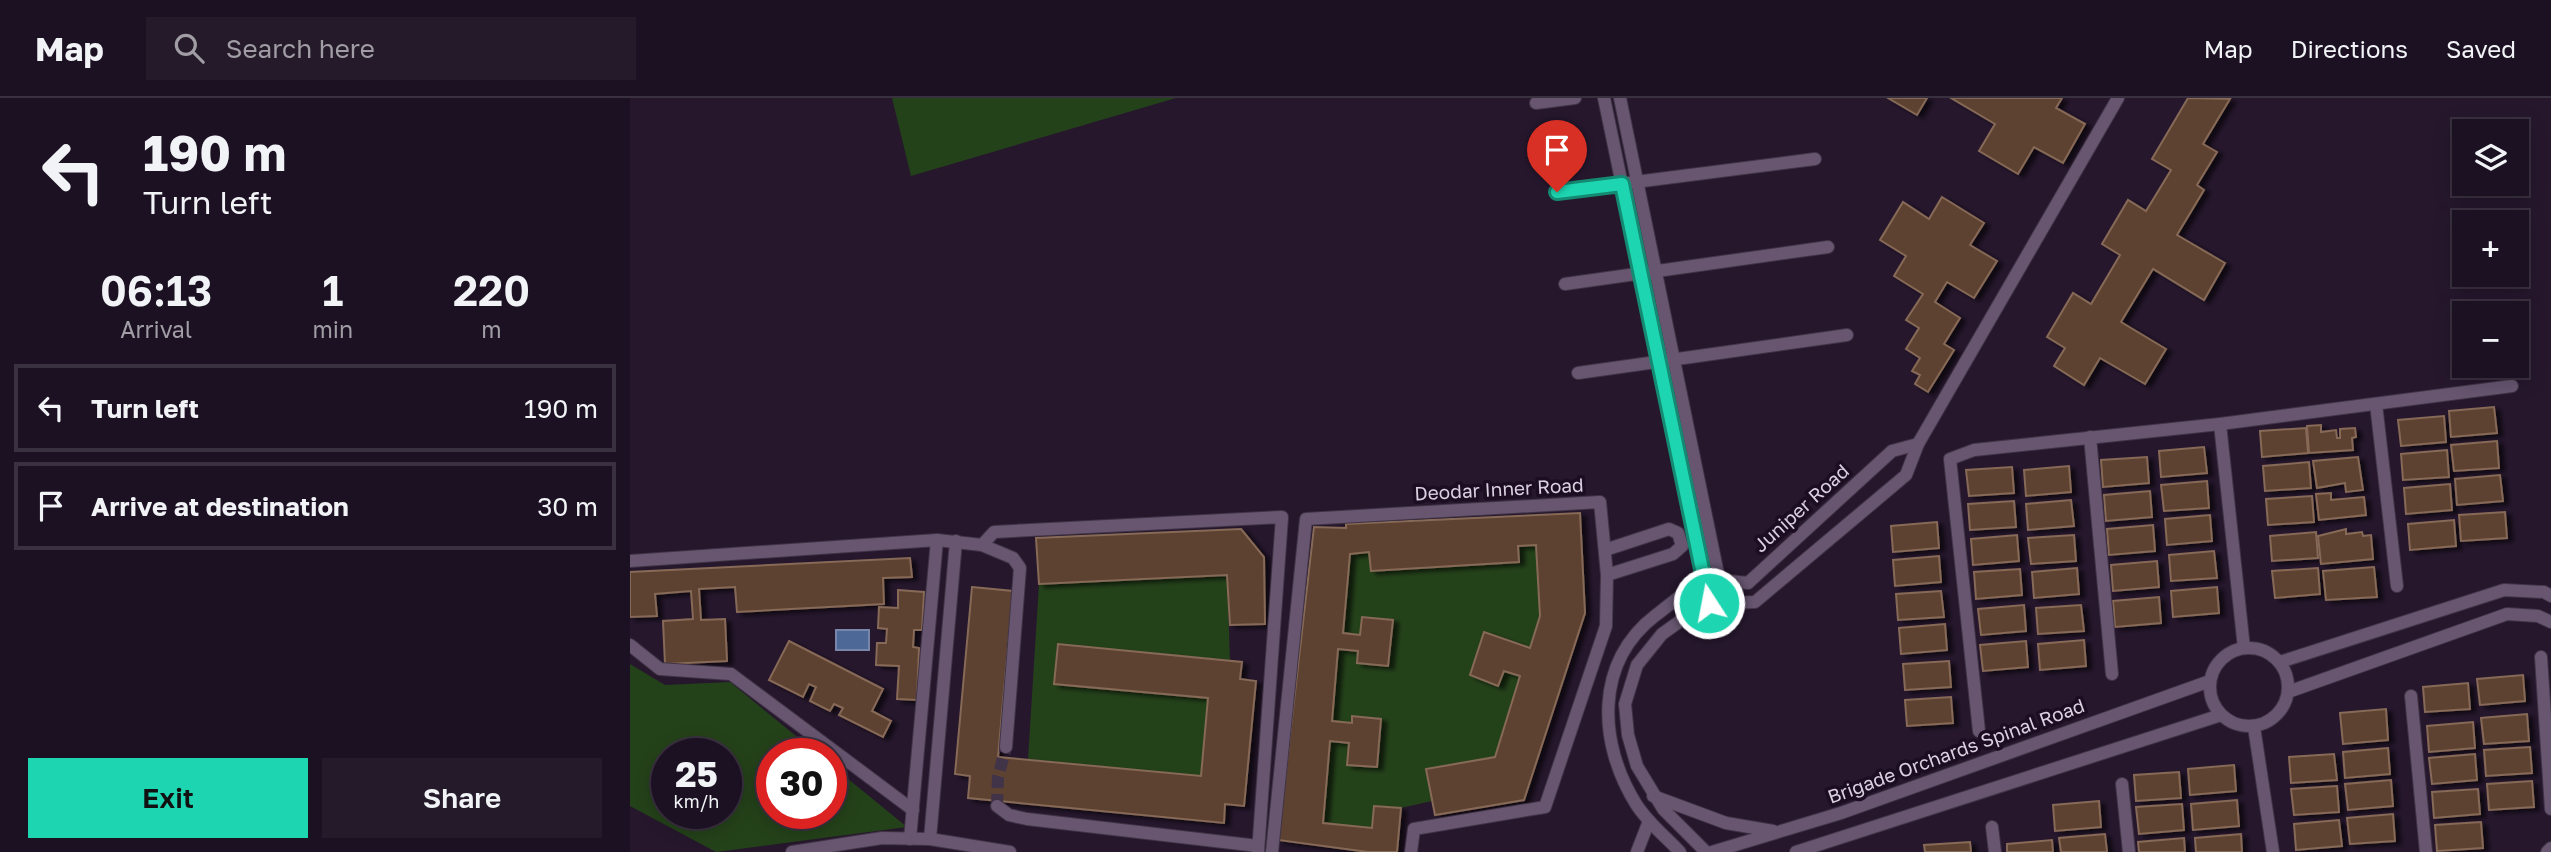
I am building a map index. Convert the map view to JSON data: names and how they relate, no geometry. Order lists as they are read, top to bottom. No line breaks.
{"streets":{"street":["Deodar Inner Road","Juniper Road","Brigade Orchards Spinal Road"]},"page":{"header":"Map","search":"Search here","nav":["Map","Directions","Saved"],"turn":["190 m","Turn left"],"map_buttons":["+","−"],"eta":["06:13","Arrival","1","min","220","m"],"list":[{"name":"Turn left","value":"190 m"},{"name":"Arrive at destination","value":"30 m"}],"speed":"25 km/h","limit":"30","buttons":["Exit","Share"]}}
